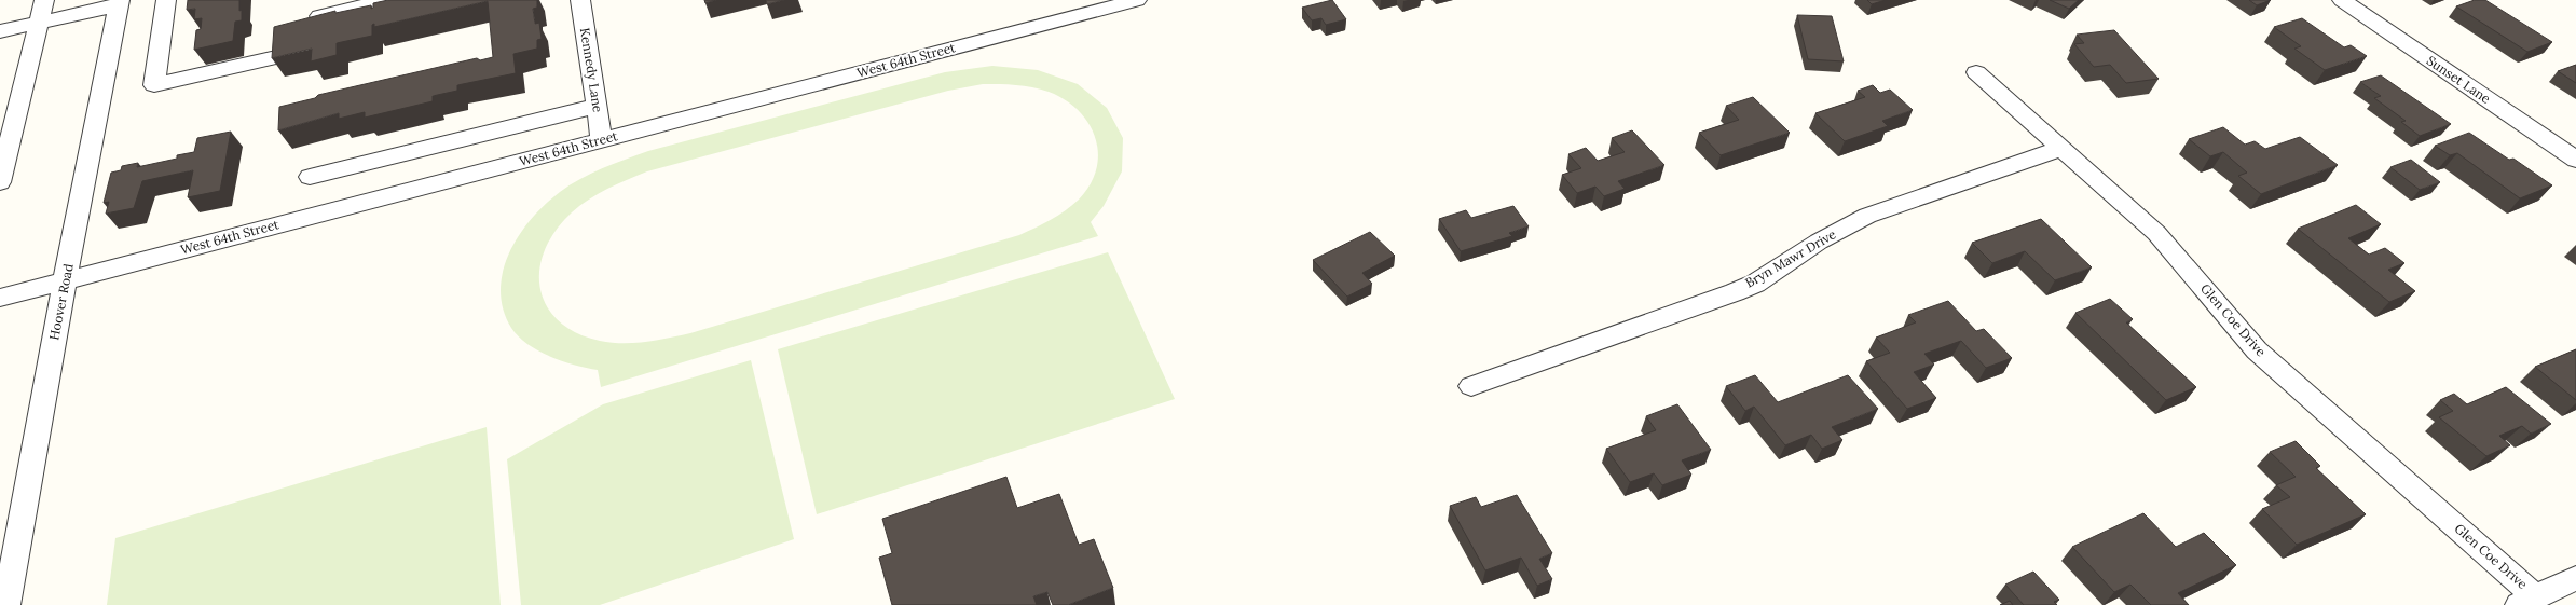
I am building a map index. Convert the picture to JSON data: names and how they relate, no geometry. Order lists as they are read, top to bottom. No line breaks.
{"streets":{"street":["West 64th Street","Kennedy Lane","Sunset Lane","Bryn Mawr Drive","Hoover Road","Glen Coe Drive"]},"crossings":[["West 64th Street","Kennedy Lane"],["West 64th Street","Hoover Road"],["Bryn Mawr Drive","Glen Coe Drive"]]}
